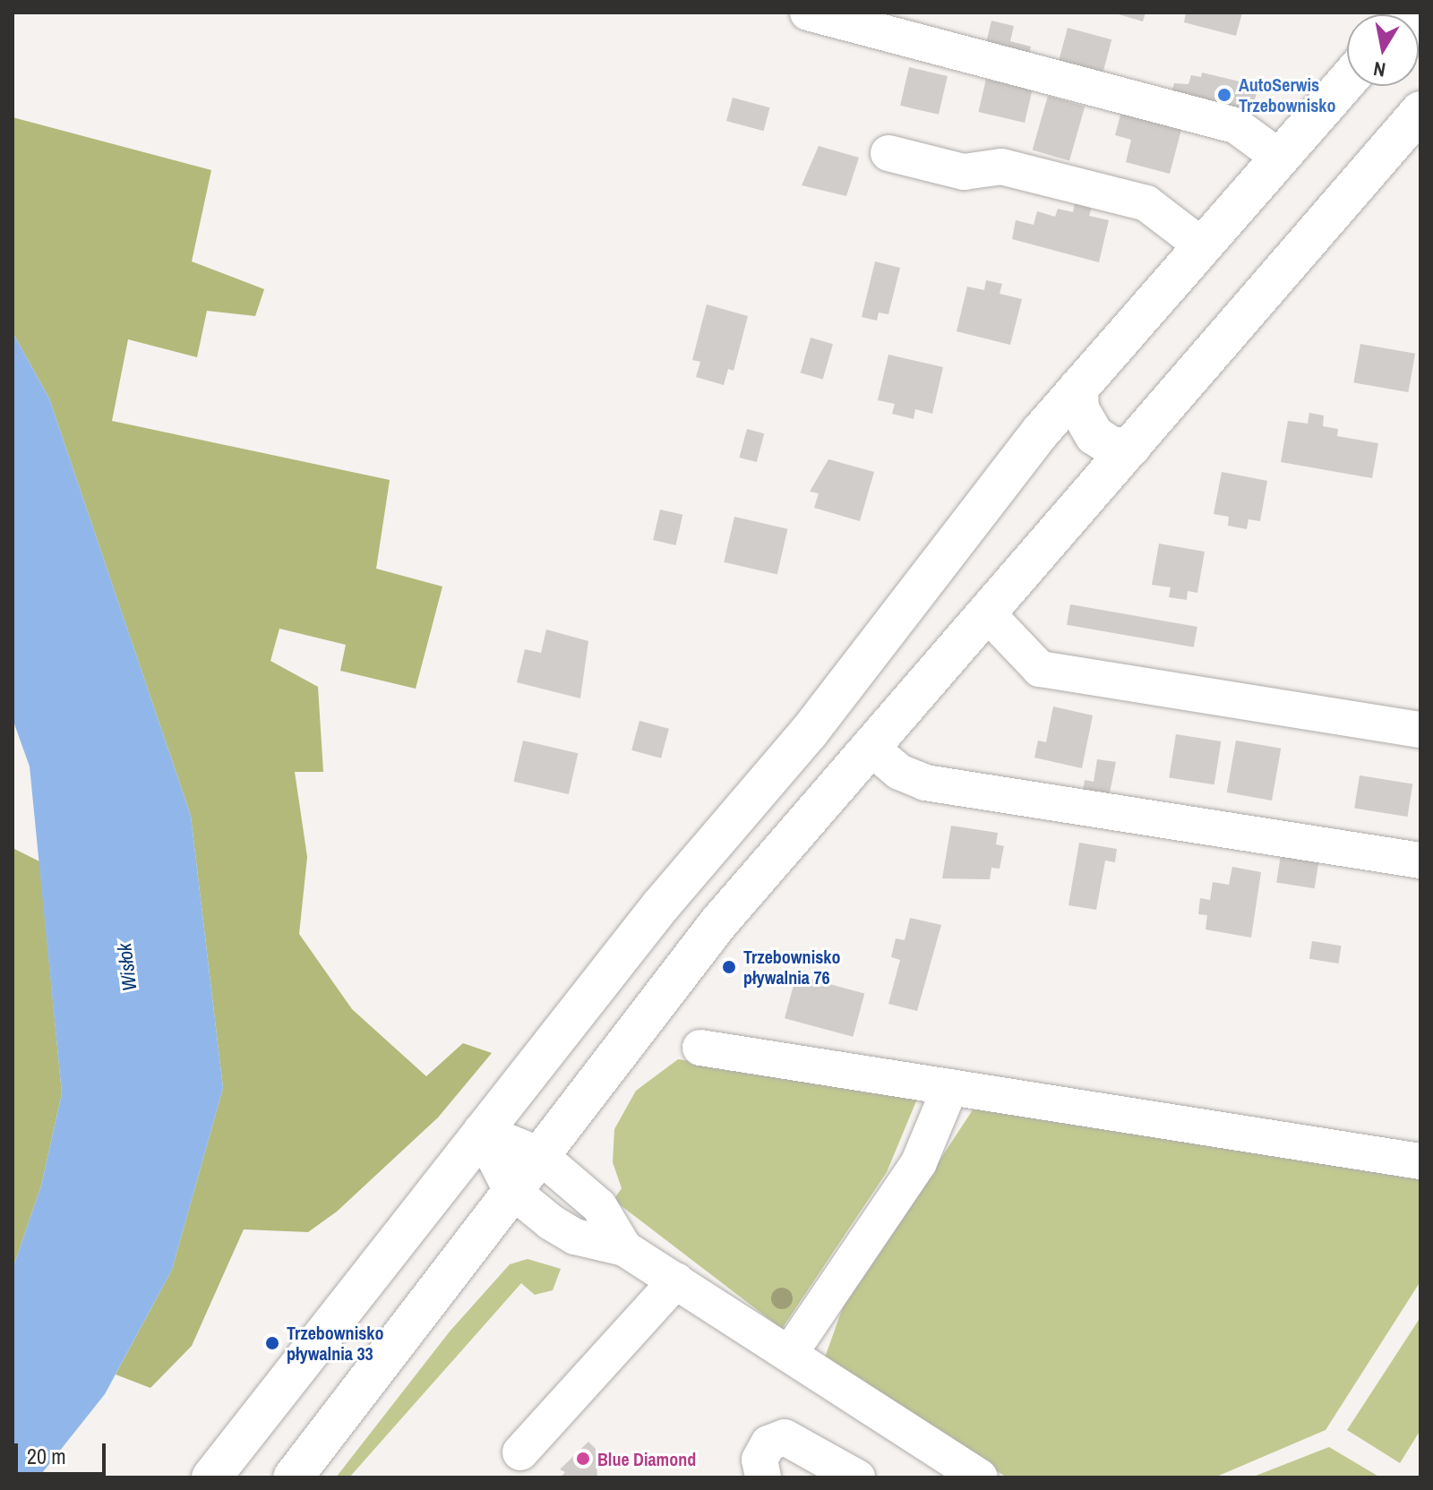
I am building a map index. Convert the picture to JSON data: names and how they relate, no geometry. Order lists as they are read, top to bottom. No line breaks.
{"water":["Wisłok"],"places":["AutoSerwis Trzebownisko","Trzebownisko pływalnia 76","Trzebownisko pływalnia 33","Blue Diamond"],"scale_bar":"20 m","north":"bottom"}
